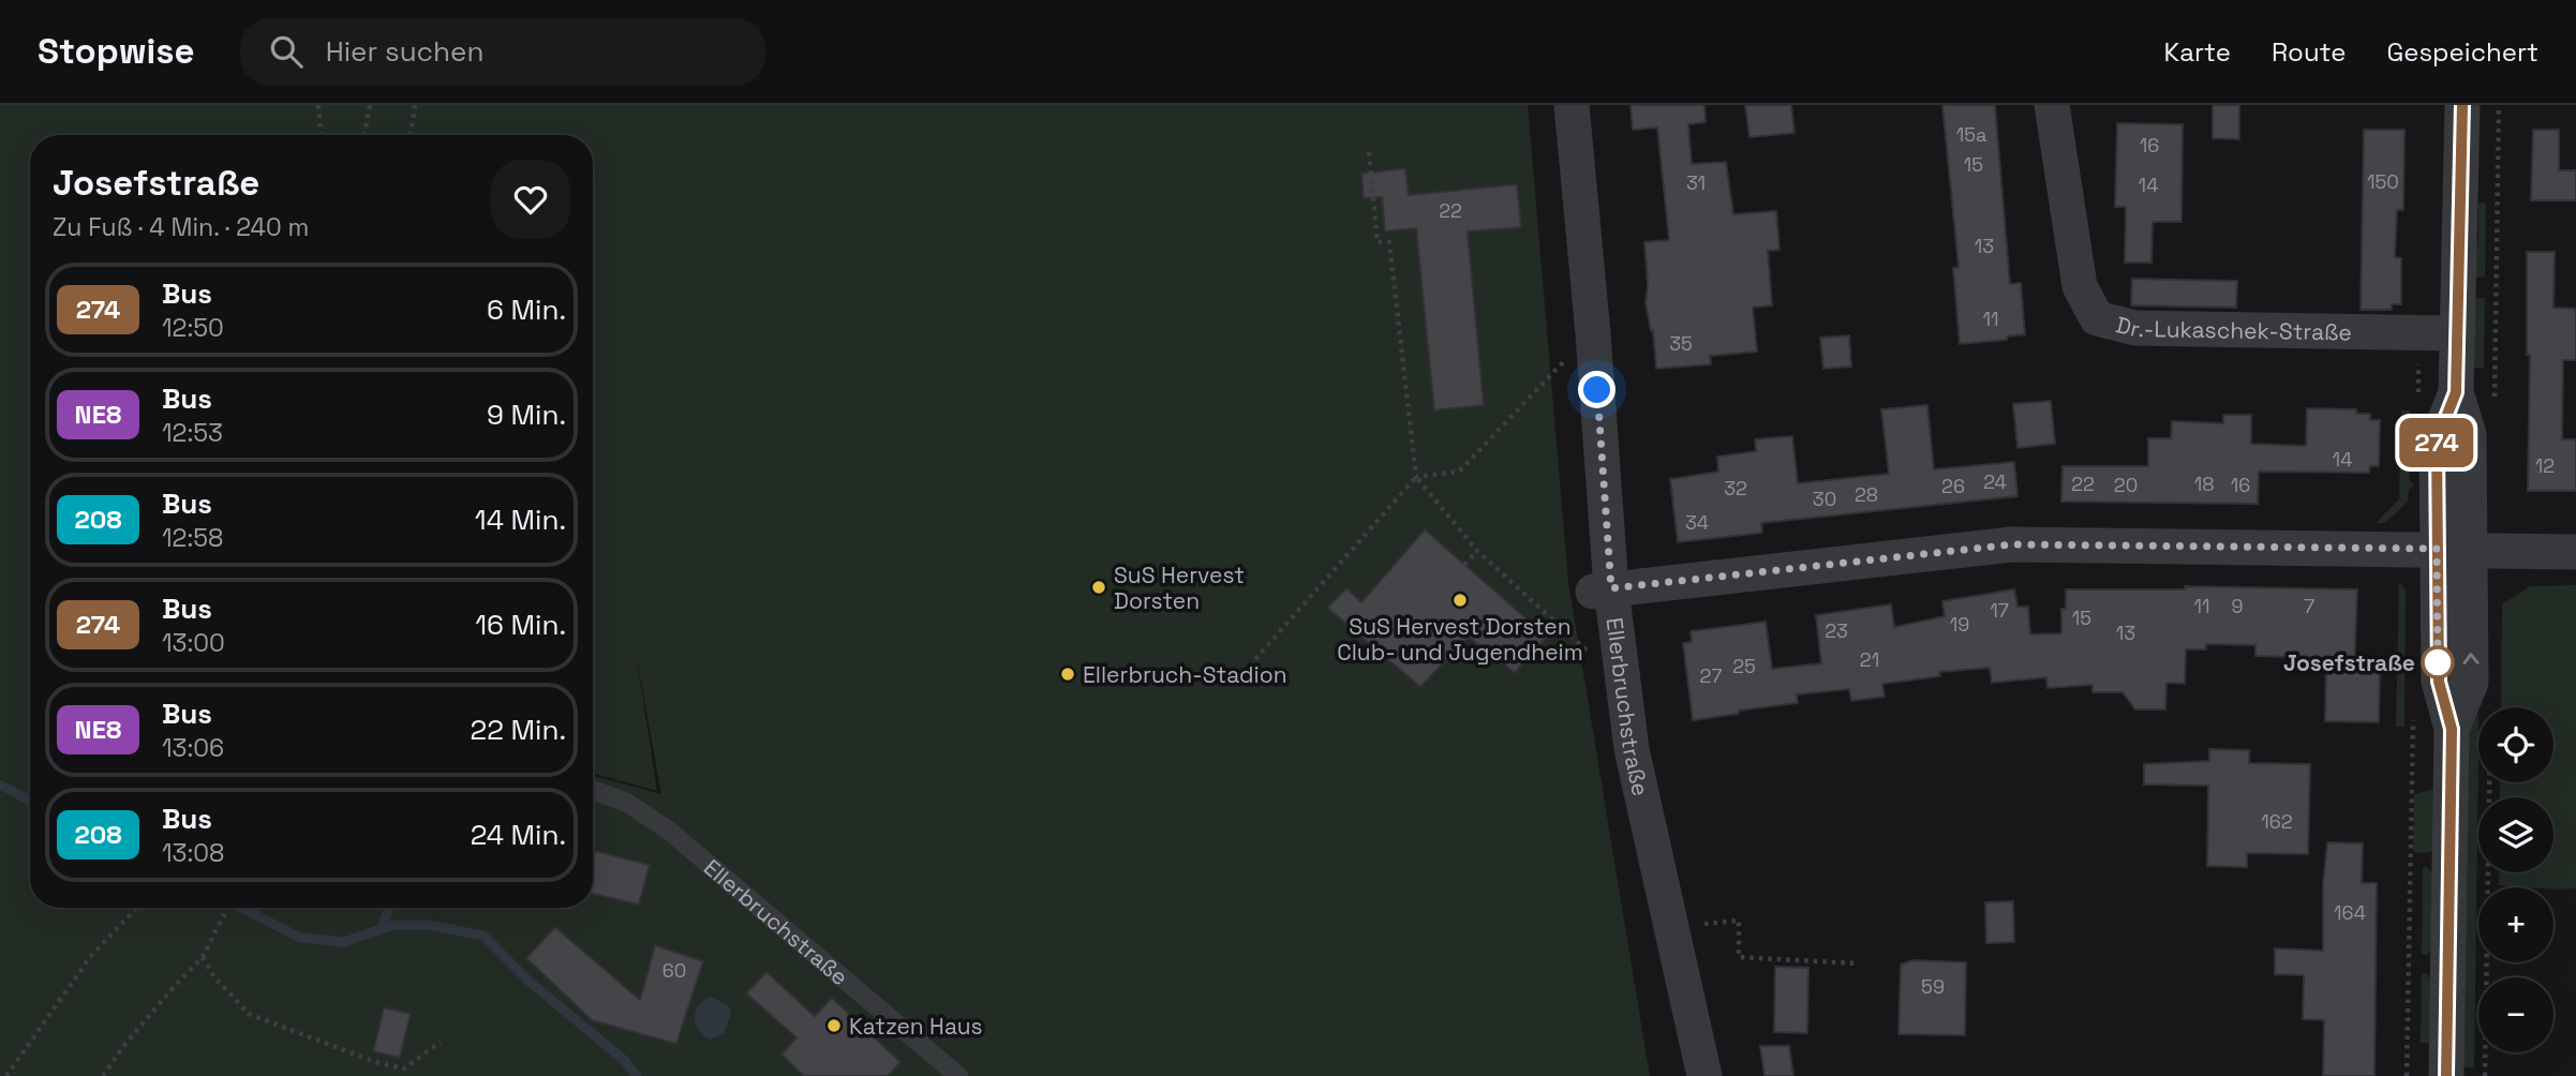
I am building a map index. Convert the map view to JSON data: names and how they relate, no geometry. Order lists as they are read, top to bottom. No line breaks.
{"streets":{"street":["Dr.-Lukaschek-Straße","Ellerbruchstraße"]},"places":["SuS Hervest Dorsten","SuS Hervest Dorsten Club- und Jugendheim","Josefstraße","Ellerbruch-Stadion","Katzen Haus"],"lines":["bus line 274"],"house_numbers":["15a","16","15","150","31","14","22","13","11","35","14","12","24","22","18","20","16","26","32","28","30","34","11","9","7","17","15","19","23","13","21","25","27","162","164","60","59"],"page":{"header":"Stopwise","search":"Hier suchen","nav":["Karte","Route","Gespeichert"],"on_map":"274","heading":["Josefstraße","Zu Fuß · 4 Min. · 240 m"],"list":[{"mark":"274","name":"Bus","note":"12:50","value":"6 Min."},{"mark":"NE8","name":"Bus","note":"12:53","value":"9 Min."},{"mark":"208","name":"Bus","note":"12:58","value":"14 Min."},{"mark":"274","name":"Bus","note":"13:00","value":"16 Min."},{"mark":"NE8","name":"Bus","note":"13:06","value":"22 Min."},{"mark":"208","name":"Bus","note":"13:08","value":"24 Min."}],"map_buttons":["+","−"]}}
